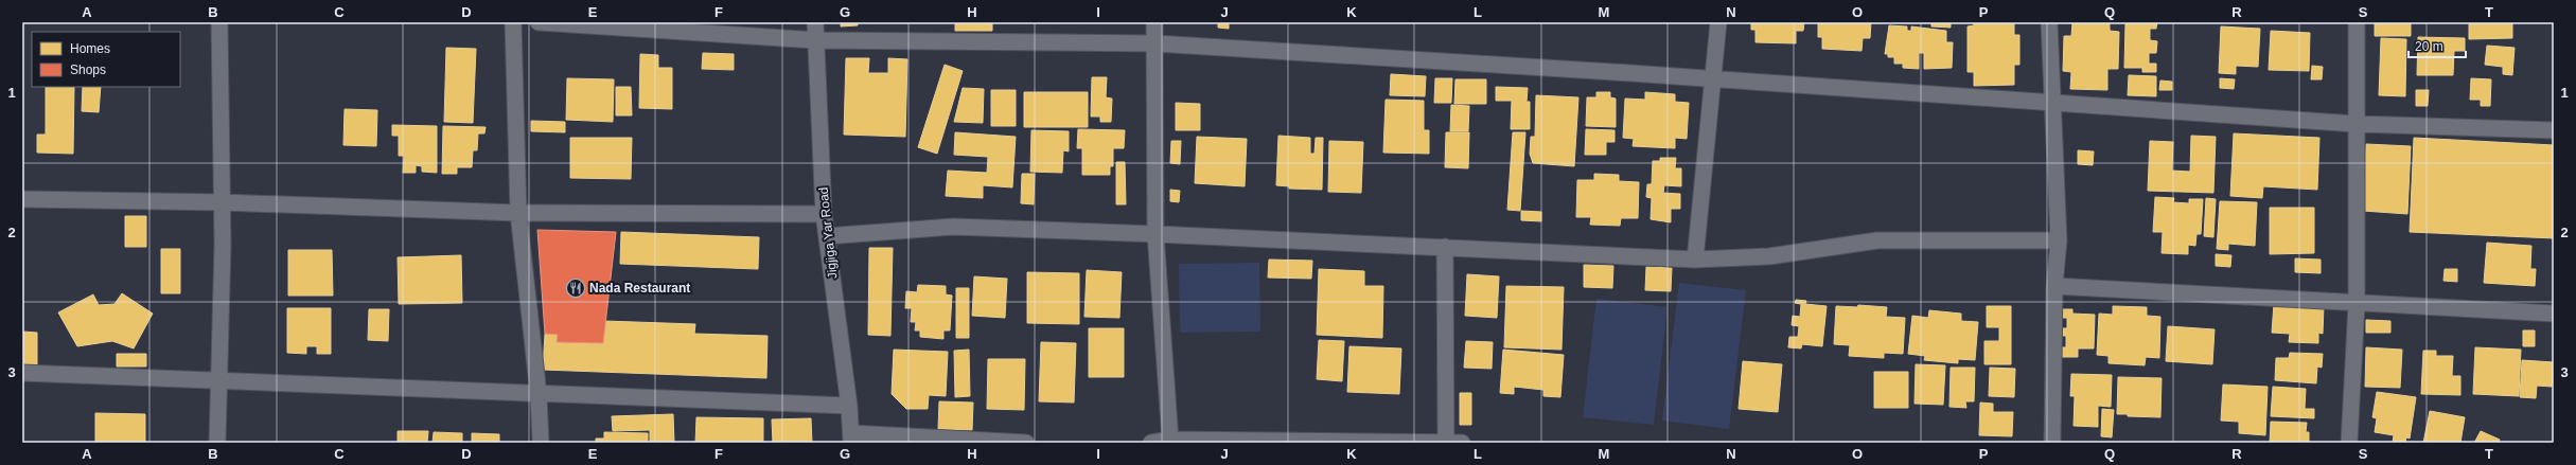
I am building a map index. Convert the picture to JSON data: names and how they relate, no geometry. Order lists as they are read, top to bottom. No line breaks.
{"streets":{"street":["Jigjiga Yar Road"]},"places":{"restaurant":["Nada Restaurant"]},"legend":["Homes","Shops"],"scale_bar":"20 m","grid":{"columns":["A","B","C","D","E","F","G","H","I","J","K","L","M","N","O","P","Q","R","S","T"],"rows":["1","2","3"]}}
